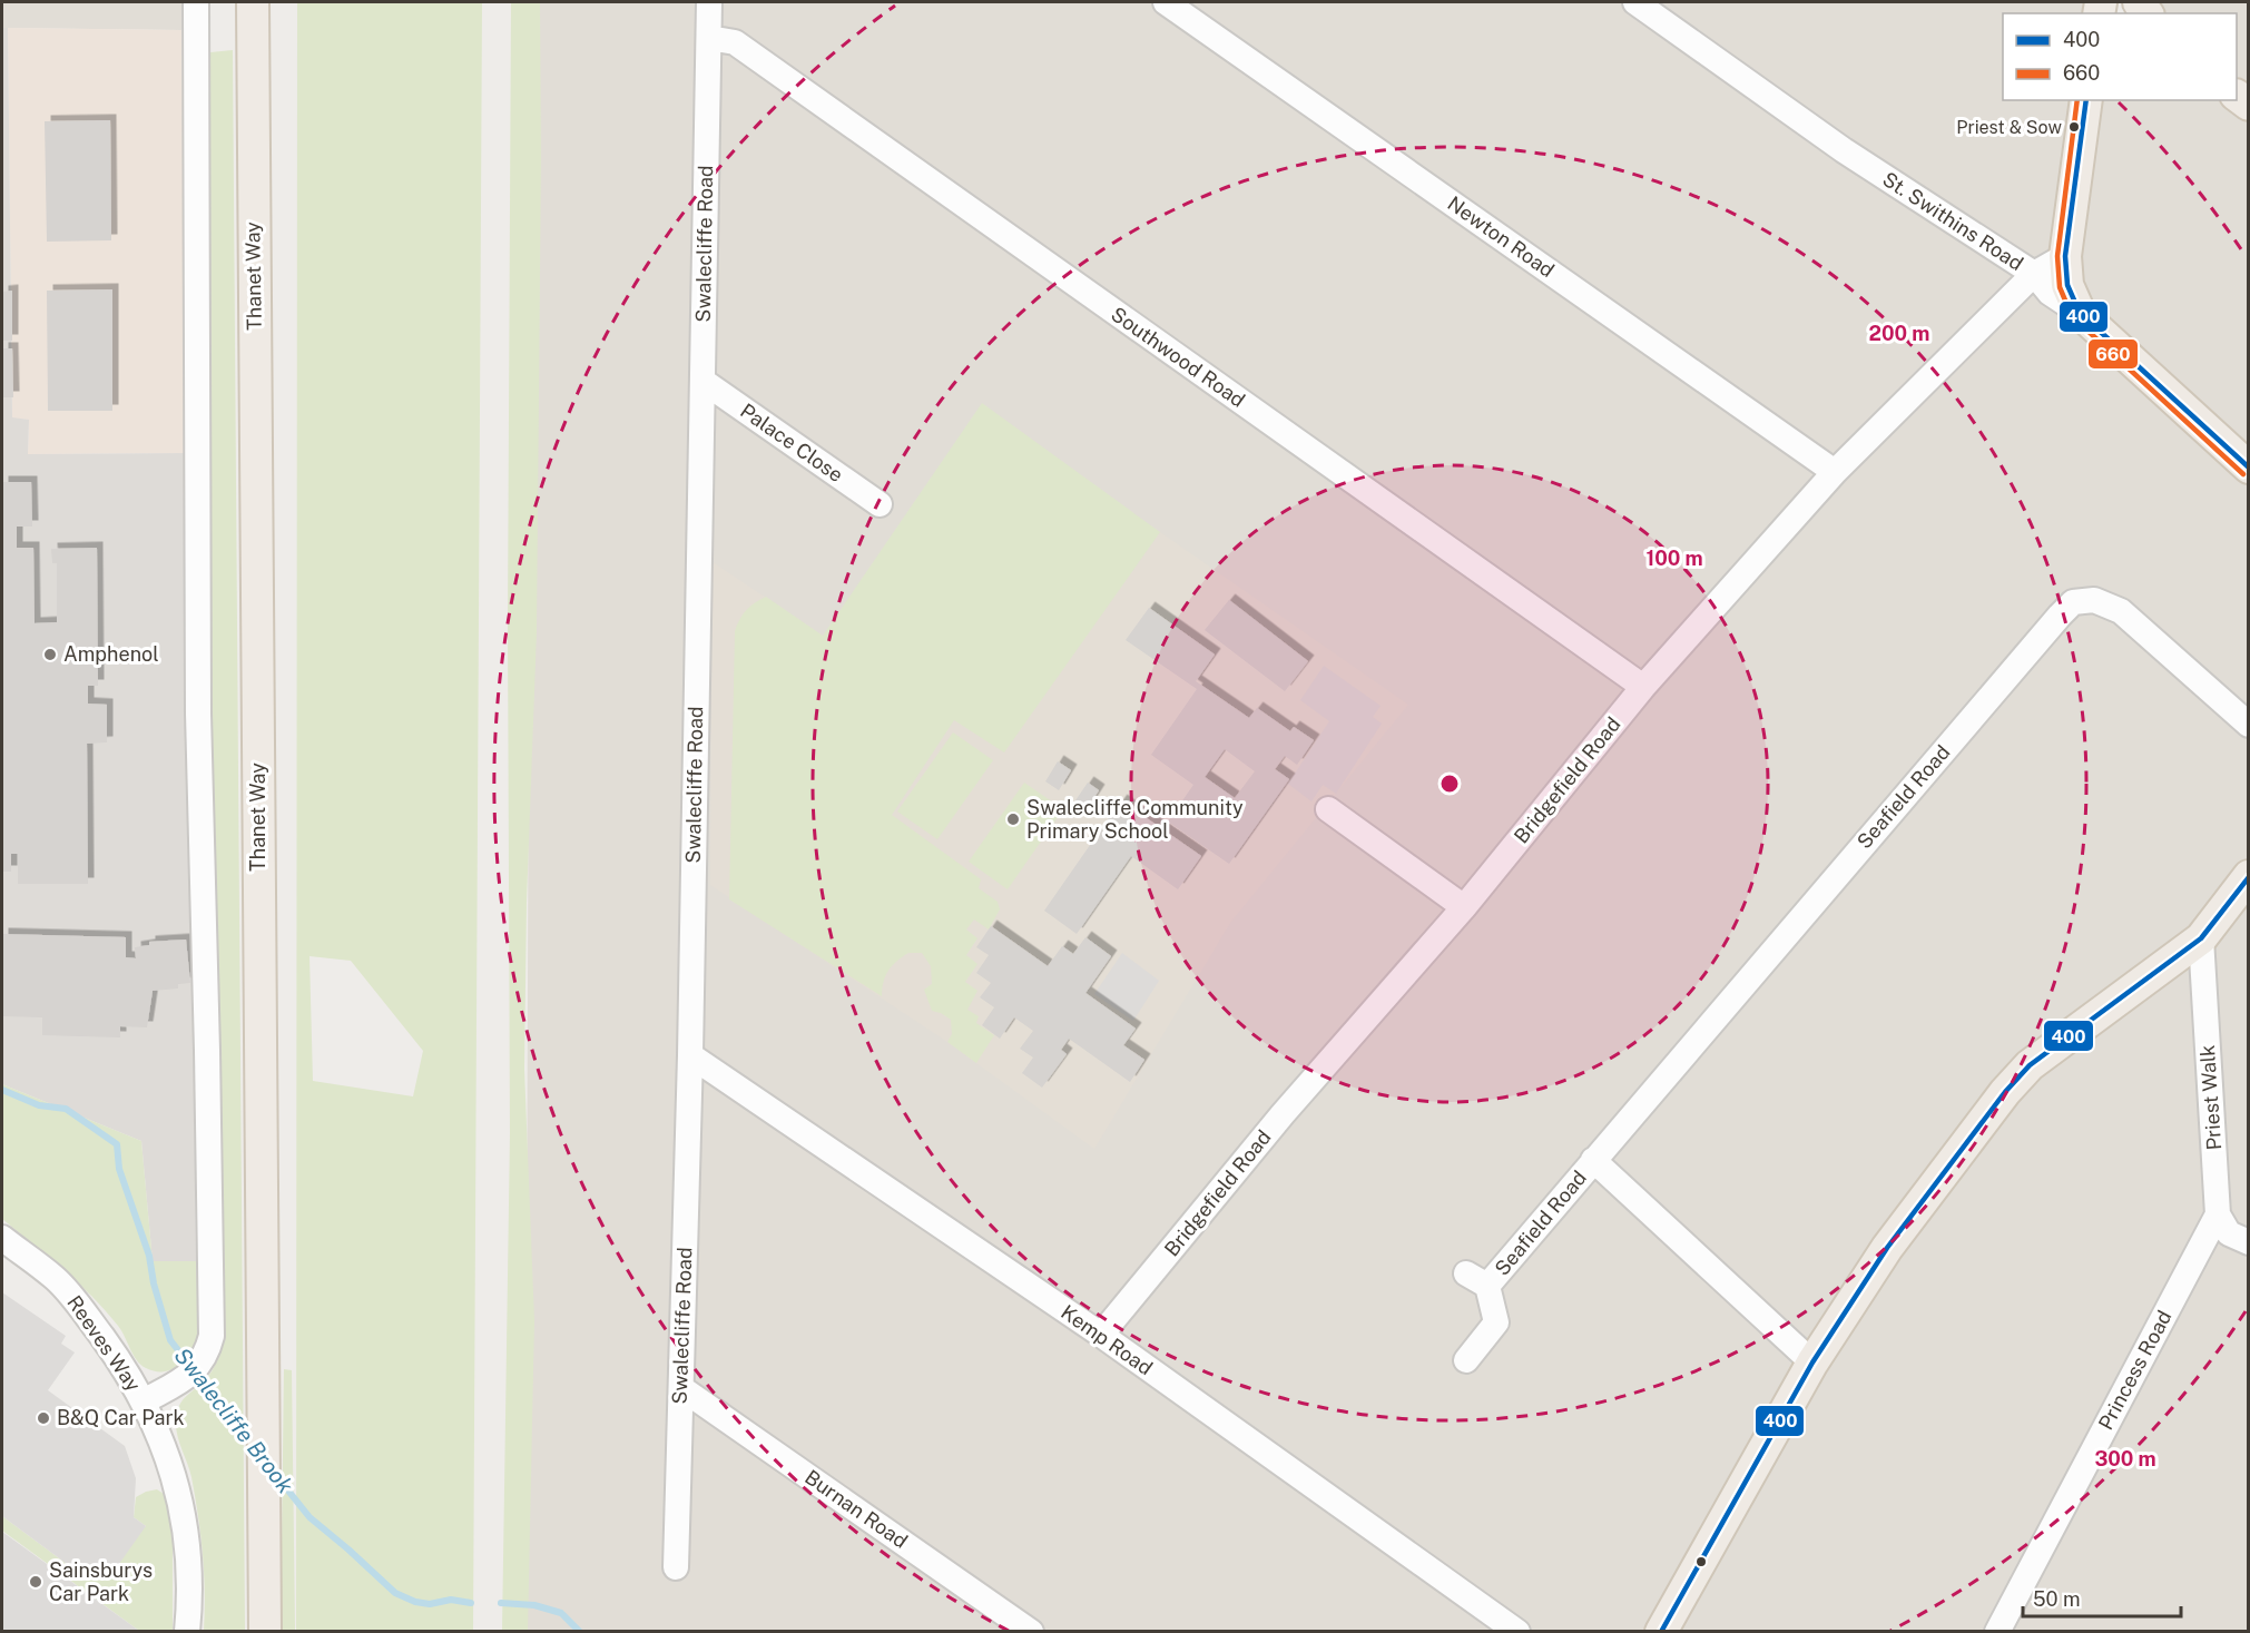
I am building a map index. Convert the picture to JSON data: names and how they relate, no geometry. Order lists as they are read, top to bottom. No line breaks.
{"streets":{"main road":["St. Swithins Road","Thanet Way"],"street":["Newton Road","Swalecliffe Road","Southwood Road","Palace Close","Bridgefield Road","Seafield Road","Priest Walk","Kemp Road","Reeves Way","Princess Road","Burnan Road"]},"crossings":[["St. Swithins Road","Bridgefield Road"],["Newton Road","Bridgefield Road"],["Swalecliffe Road","Southwood Road"],["Swalecliffe Road","Palace Close"],["Swalecliffe Road","Kemp Road"],["Swalecliffe Road","Burnan Road"],["Southwood Road","Bridgefield Road"],["Bridgefield Road","Kemp Road"],["Priest Walk","Princess Road"]],"water":["Swalecliffe Brook"],"places":["Priest & Sow","Amphenol","Swalecliffe Community Primary School","B&Q Car Park","Sainsburys Car Park"],"lines":["transit line 400","transit line 660"],"legend":["400","660"],"scale_bar":"50 m","rings":["200 m","100 m","300 m"]}
